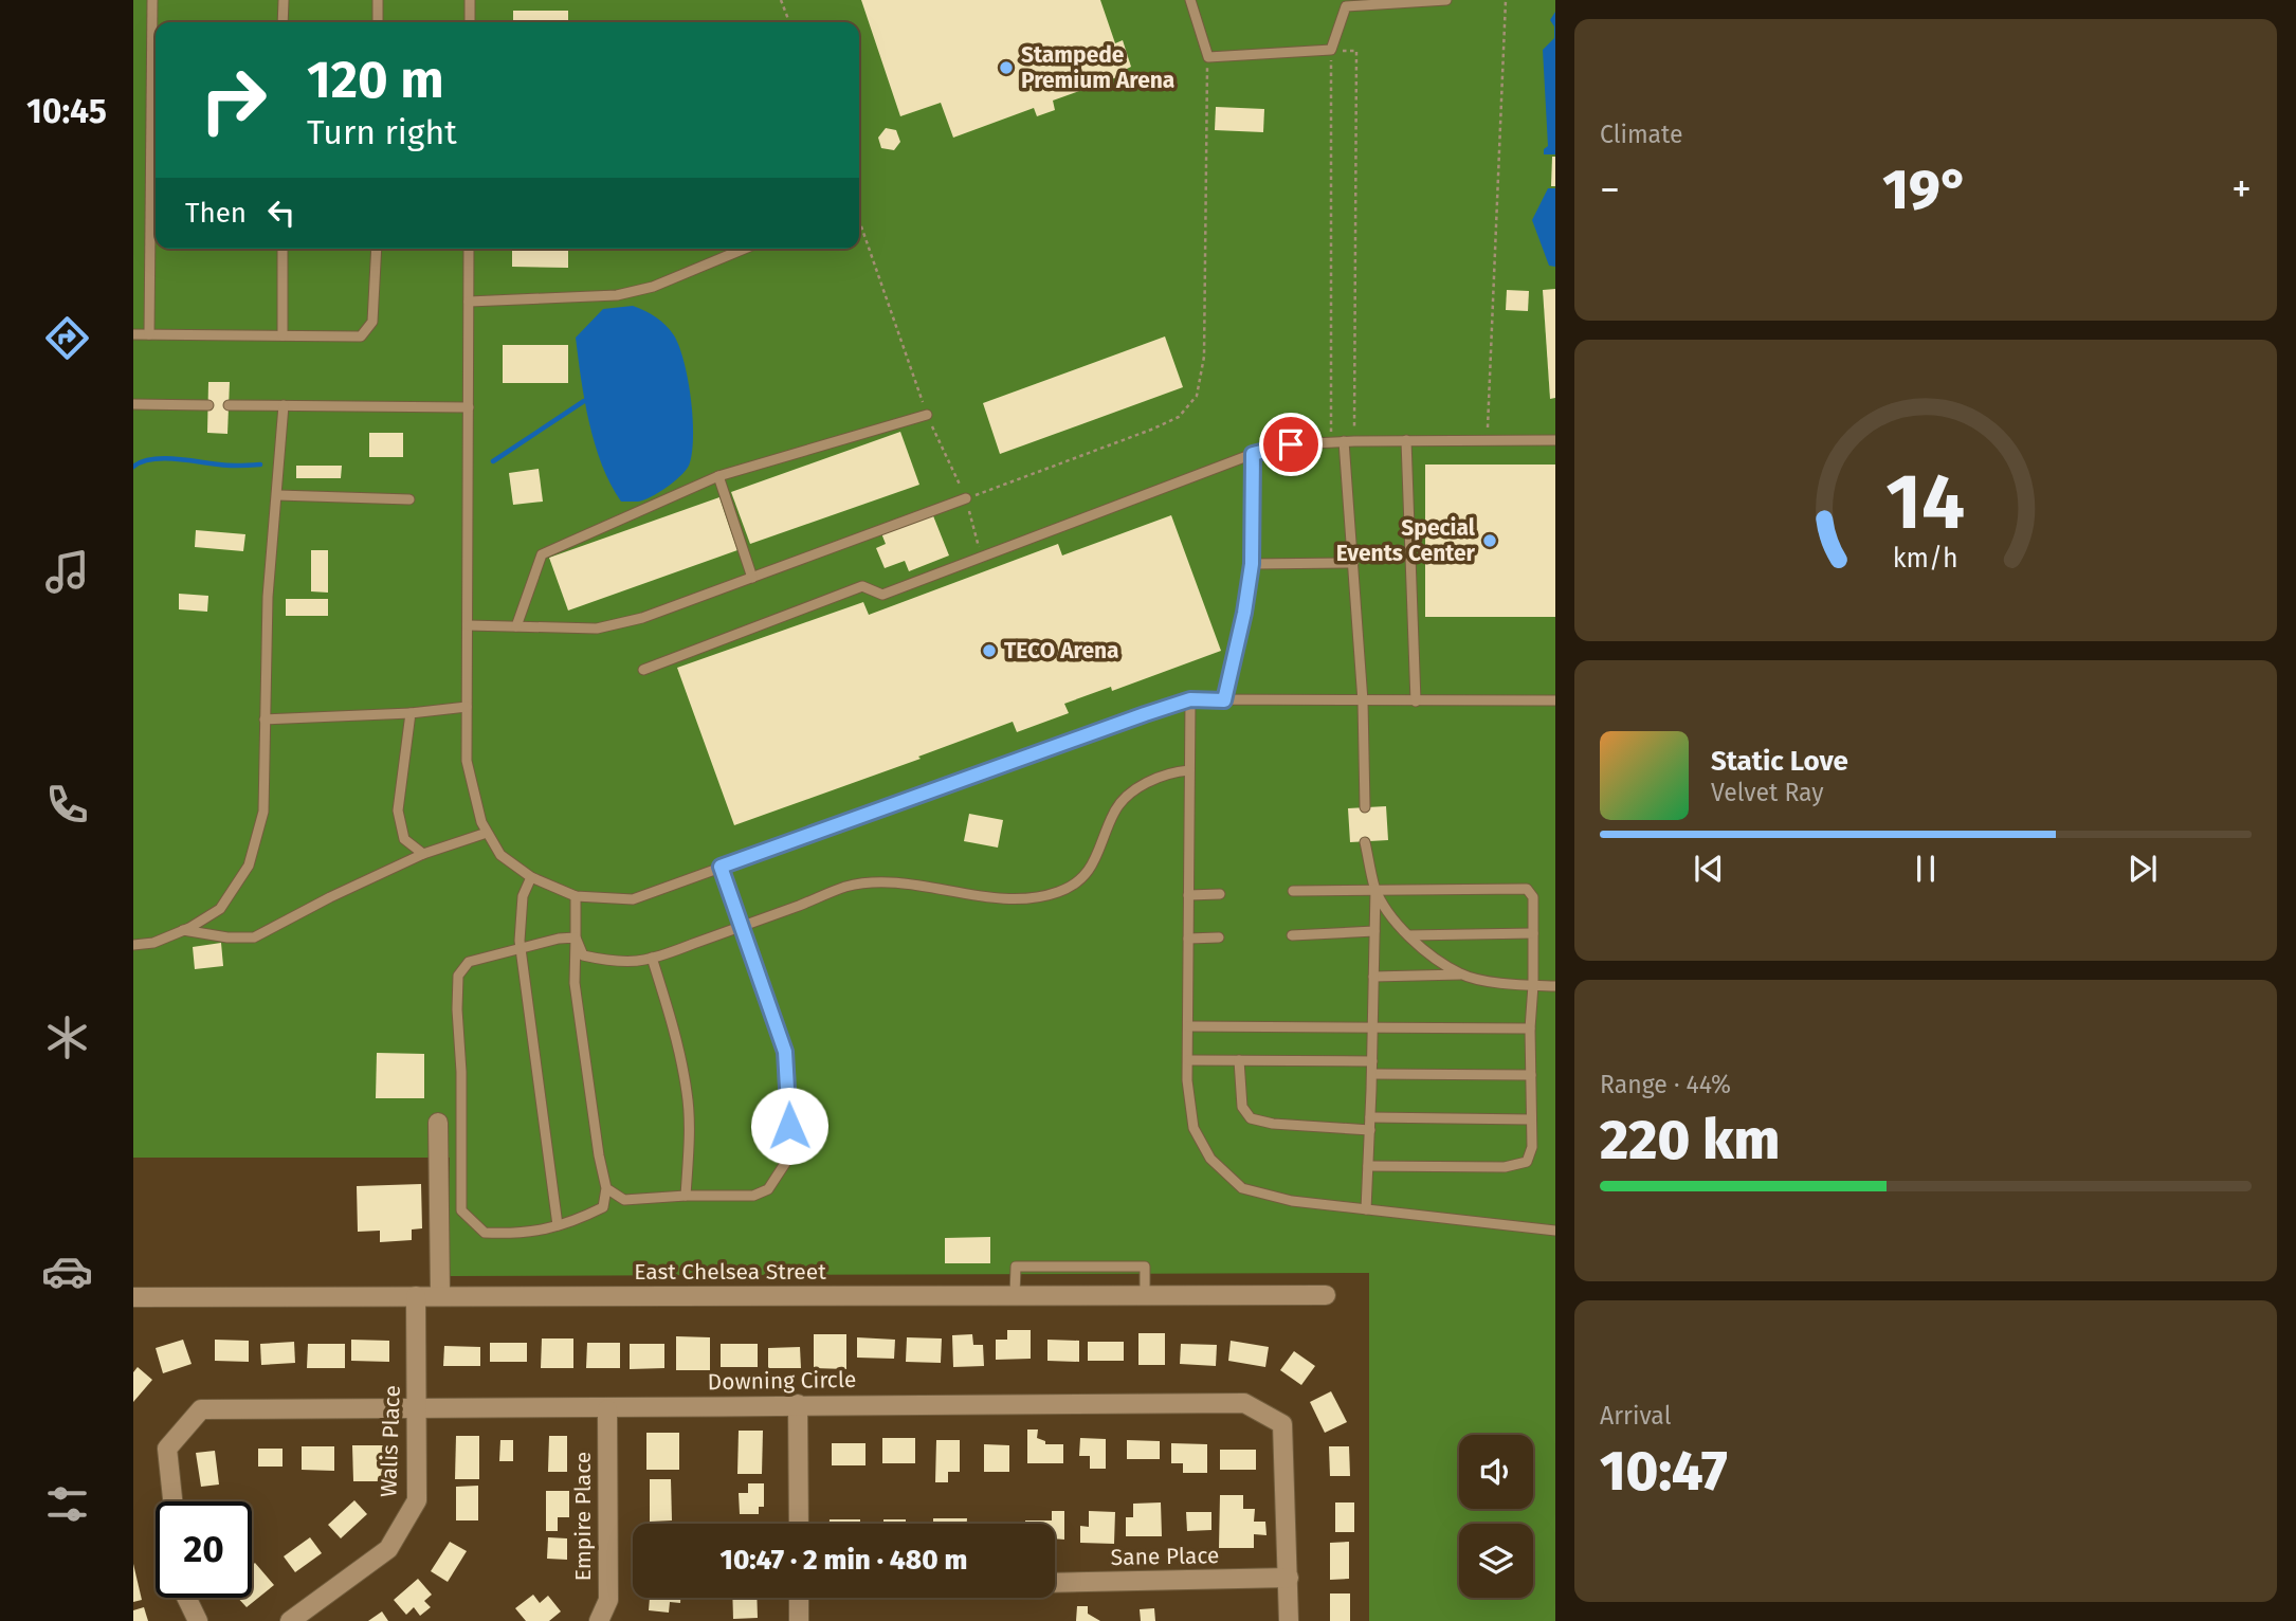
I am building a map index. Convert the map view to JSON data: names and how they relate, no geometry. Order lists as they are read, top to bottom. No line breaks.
{"streets":{"street":["East Chelsea Street","Downing Circle","Walis Place","Empire Place","Sane Place"]},"crossings":[["East Chelsea Street","Walis Place"],["Downing Circle","Walis Place"],["Downing Circle","Empire Place"],["Downing Circle","Sane Place"]],"places":["Stampede Premium Arena","Special Events Center","TECO Arena"],"page":{"tabs":"10:45","tile":["Climate",["Range · 44%","220 km"],["Arrival","10:47"]],"turn":["120 m","Turn right"],"heat":["−","19°","+"],"then":"Then","song":["Static Love","Velvet Ray"],"limit":"20","trip":"10:47 · 2 min · 480 m","gauge":["14","km/h"]}}
